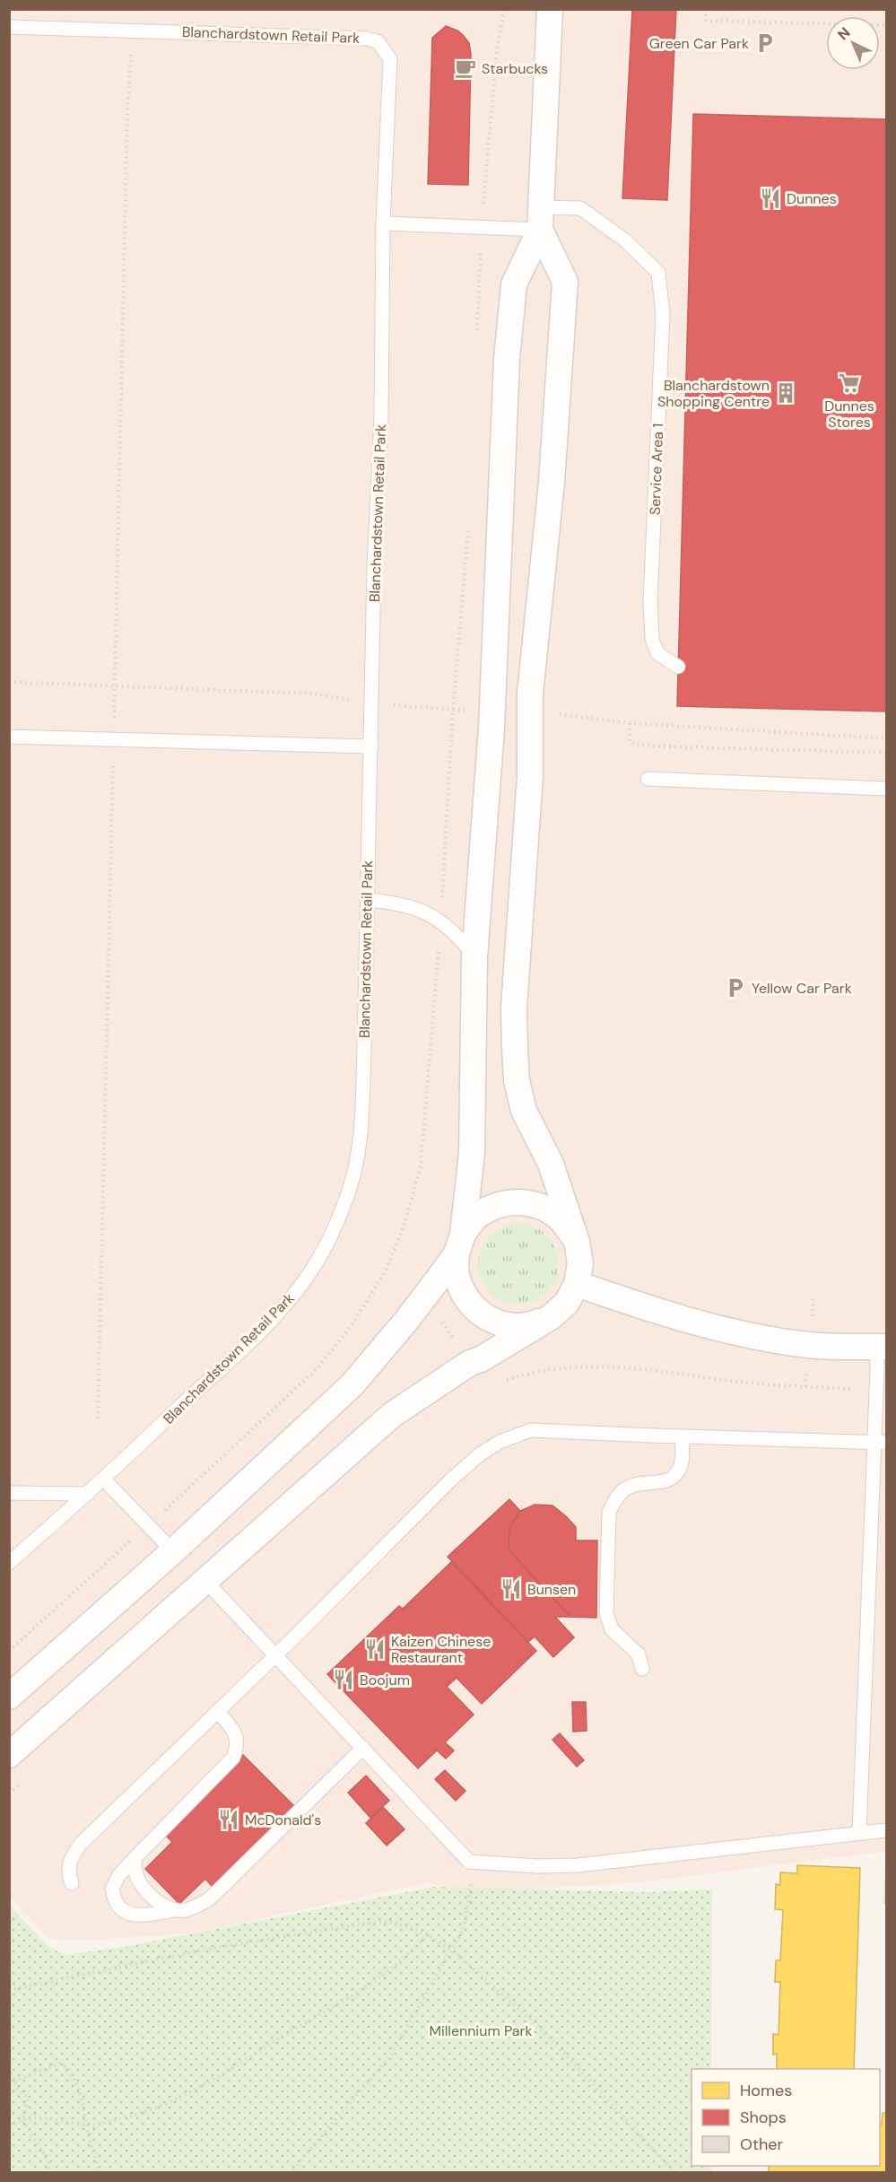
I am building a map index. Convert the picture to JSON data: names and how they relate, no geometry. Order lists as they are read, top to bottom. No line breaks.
{"streets":{"lane":["Blanchardstown Retail Park","Service Area 1"]},"parks":["Millennium Park"],"places":{"parking":["Green Car Park","Yellow Car Park"],"cafe":["Starbucks"],"restaurant":["Dunnes","Bunsen","Kaizen Chinese Restaurant","Boojum","McDonald's"],"supermarket":["Dunnes Stores"],"building":["Blanchardstown Shopping Centre"]},"legend":["Homes","Shops","Other"],"north":"top left"}
